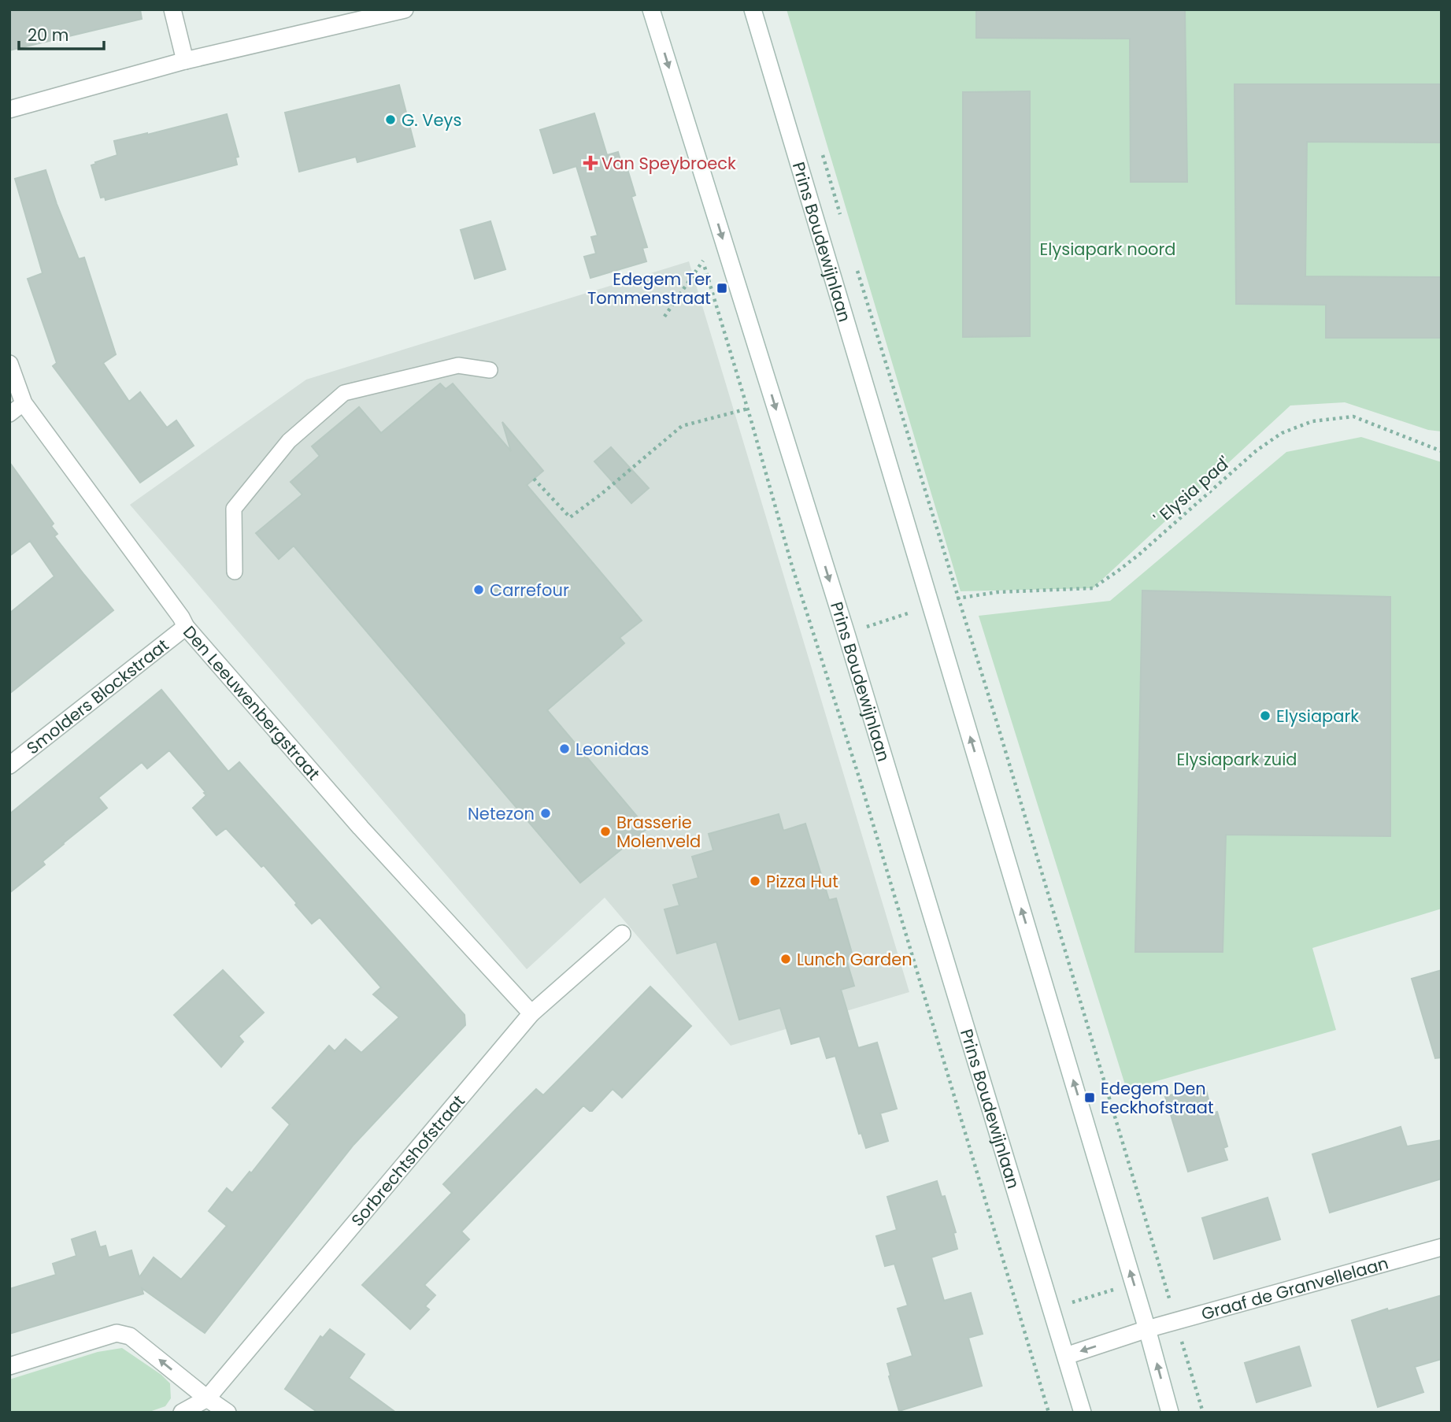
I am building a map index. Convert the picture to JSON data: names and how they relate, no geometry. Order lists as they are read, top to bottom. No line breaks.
{"streets":{"main road":["Prins Boudewijnlaan","Smolders Blockstraat","Den Leeuwenbergstraat","Sorbrechtshofstraat","Graaf de Granvellelaan"],"path":["' Elysia pad'"]},"crossings":[["Prins Boudewijnlaan","' Elysia pad'"],["Prins Boudewijnlaan","Graaf de Granvellelaan"],["Smolders Blockstraat","Den Leeuwenbergstraat"],["Den Leeuwenbergstraat","Sorbrechtshofstraat"]],"parks":["Elysiapark noord","Elysiapark zuid"],"places":{"other":["G. Veys","Carrefour","Elysiapark","Leonidas","Netezon","Brasserie Molenveld","Pizza Hut","Lunch Garden"],"health":["Van Speybroeck"],"transit":["Edegem Ter Tommenstraat","Edegem Den Eeckhofstraat"]},"scale_bar":"20 m"}
